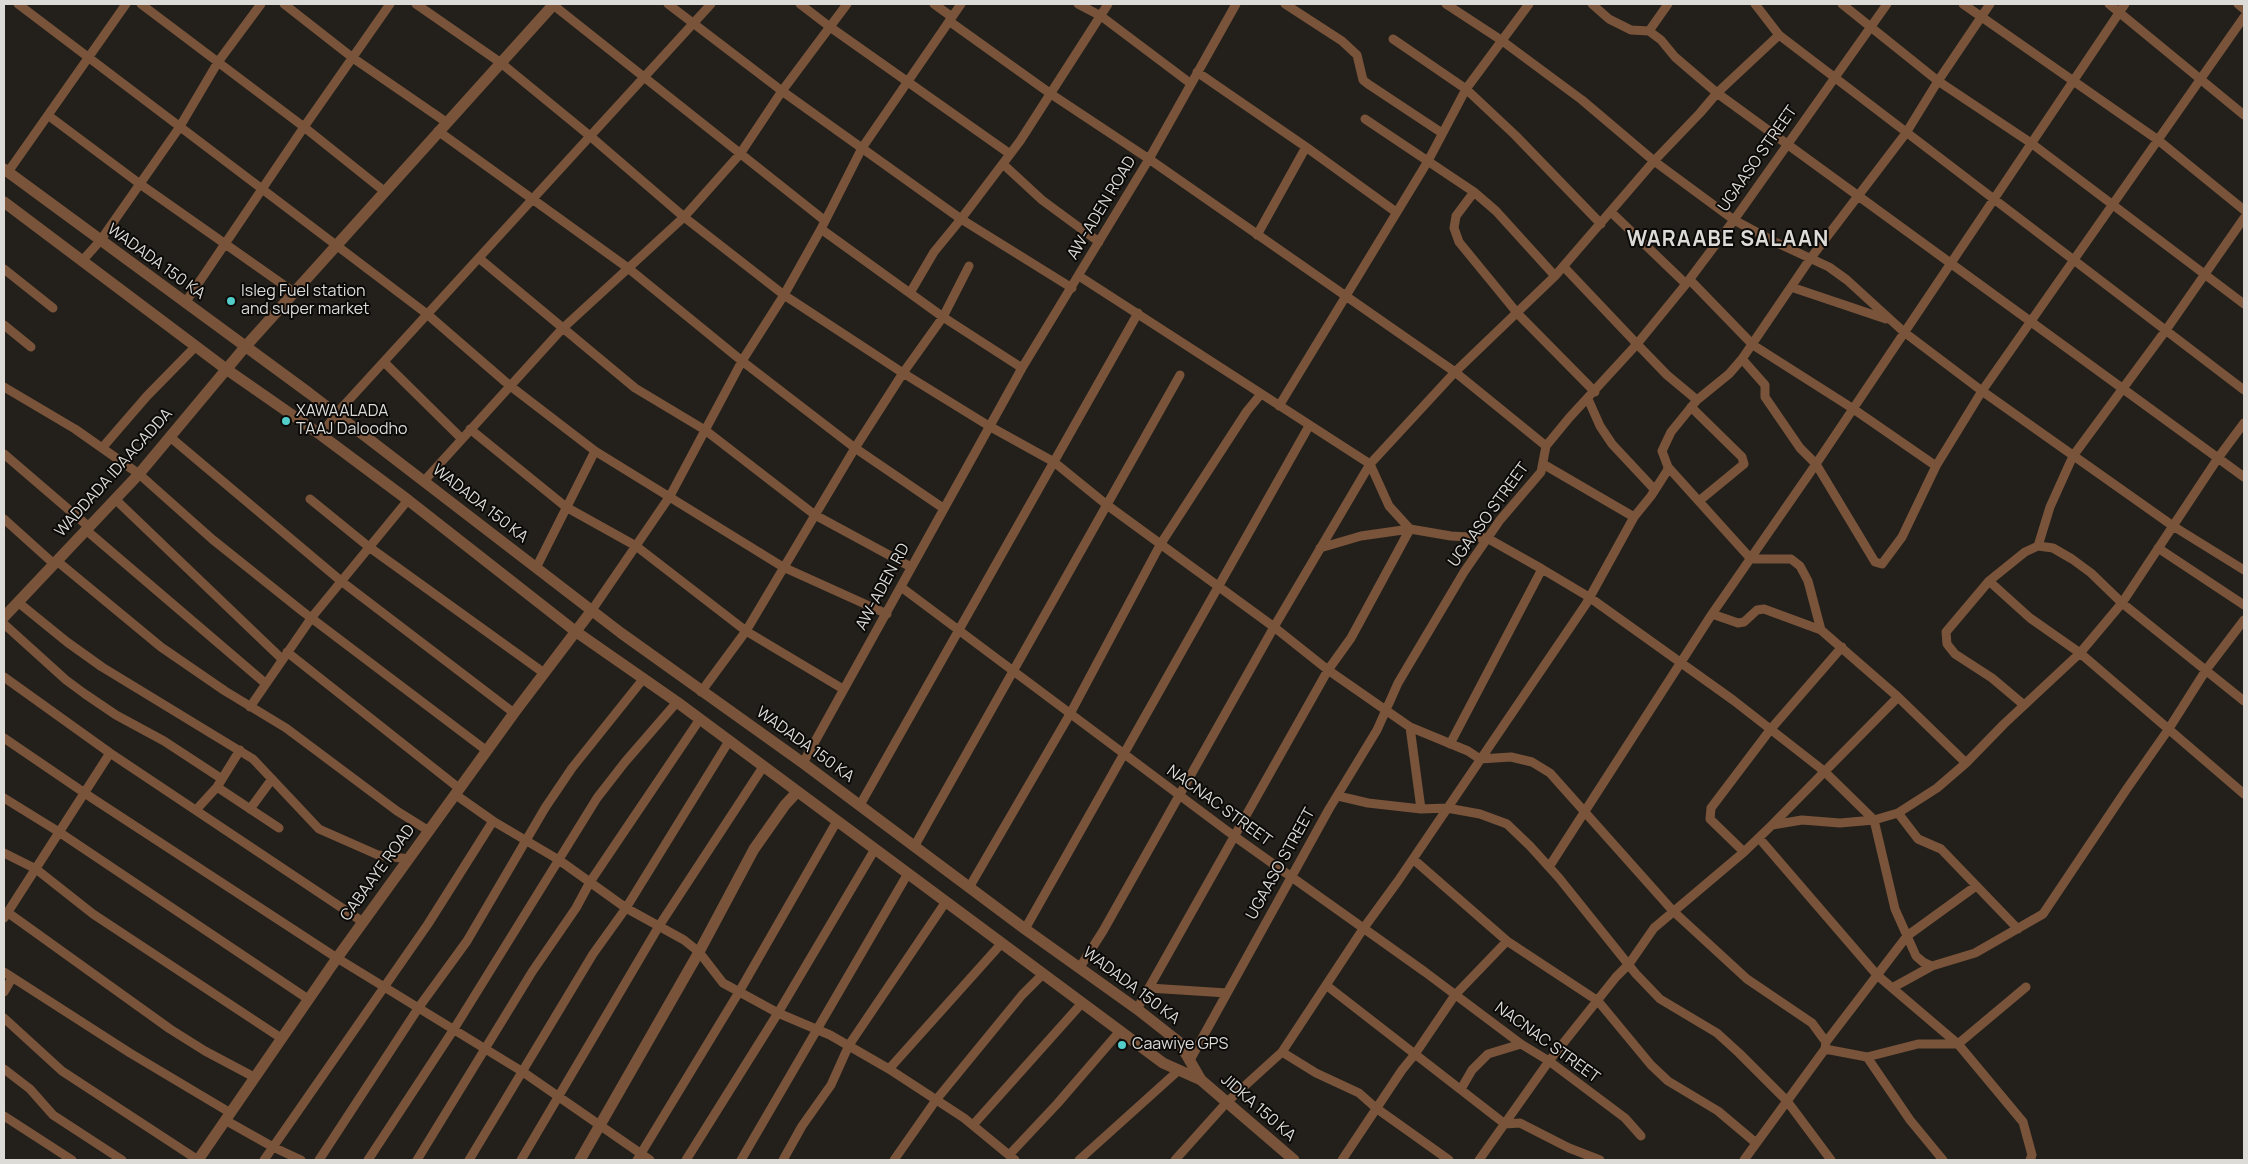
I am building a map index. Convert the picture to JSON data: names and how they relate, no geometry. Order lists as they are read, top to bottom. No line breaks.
{"streets":{"street":["UGAASO STREET","AW-ADEN ROAD","WADADA 150 KA","WADDADA IDAACADDA","AW-ADEN RD","NACNAC STREET","CABAAYE ROAD","JIDKA 150 KA"]},"crossings":[["UGAASO STREET","WADADA 150 KA"],["UGAASO STREET","NACNAC STREET"],["AW-ADEN ROAD","AW-ADEN RD"],["WADADA 150 KA","WADDADA IDAACADDA"],["WADADA 150 KA","AW-ADEN RD"],["WADADA 150 KA","CABAAYE ROAD"],["WADADA 150 KA","JIDKA 150 KA"],["AW-ADEN RD","NACNAC STREET"]],"districts":["WARAABE SALAAN"],"places":["Isleg Fuel station and super market","XAWAALADA TAAJ Daloodho","Caawiye GPS"]}
